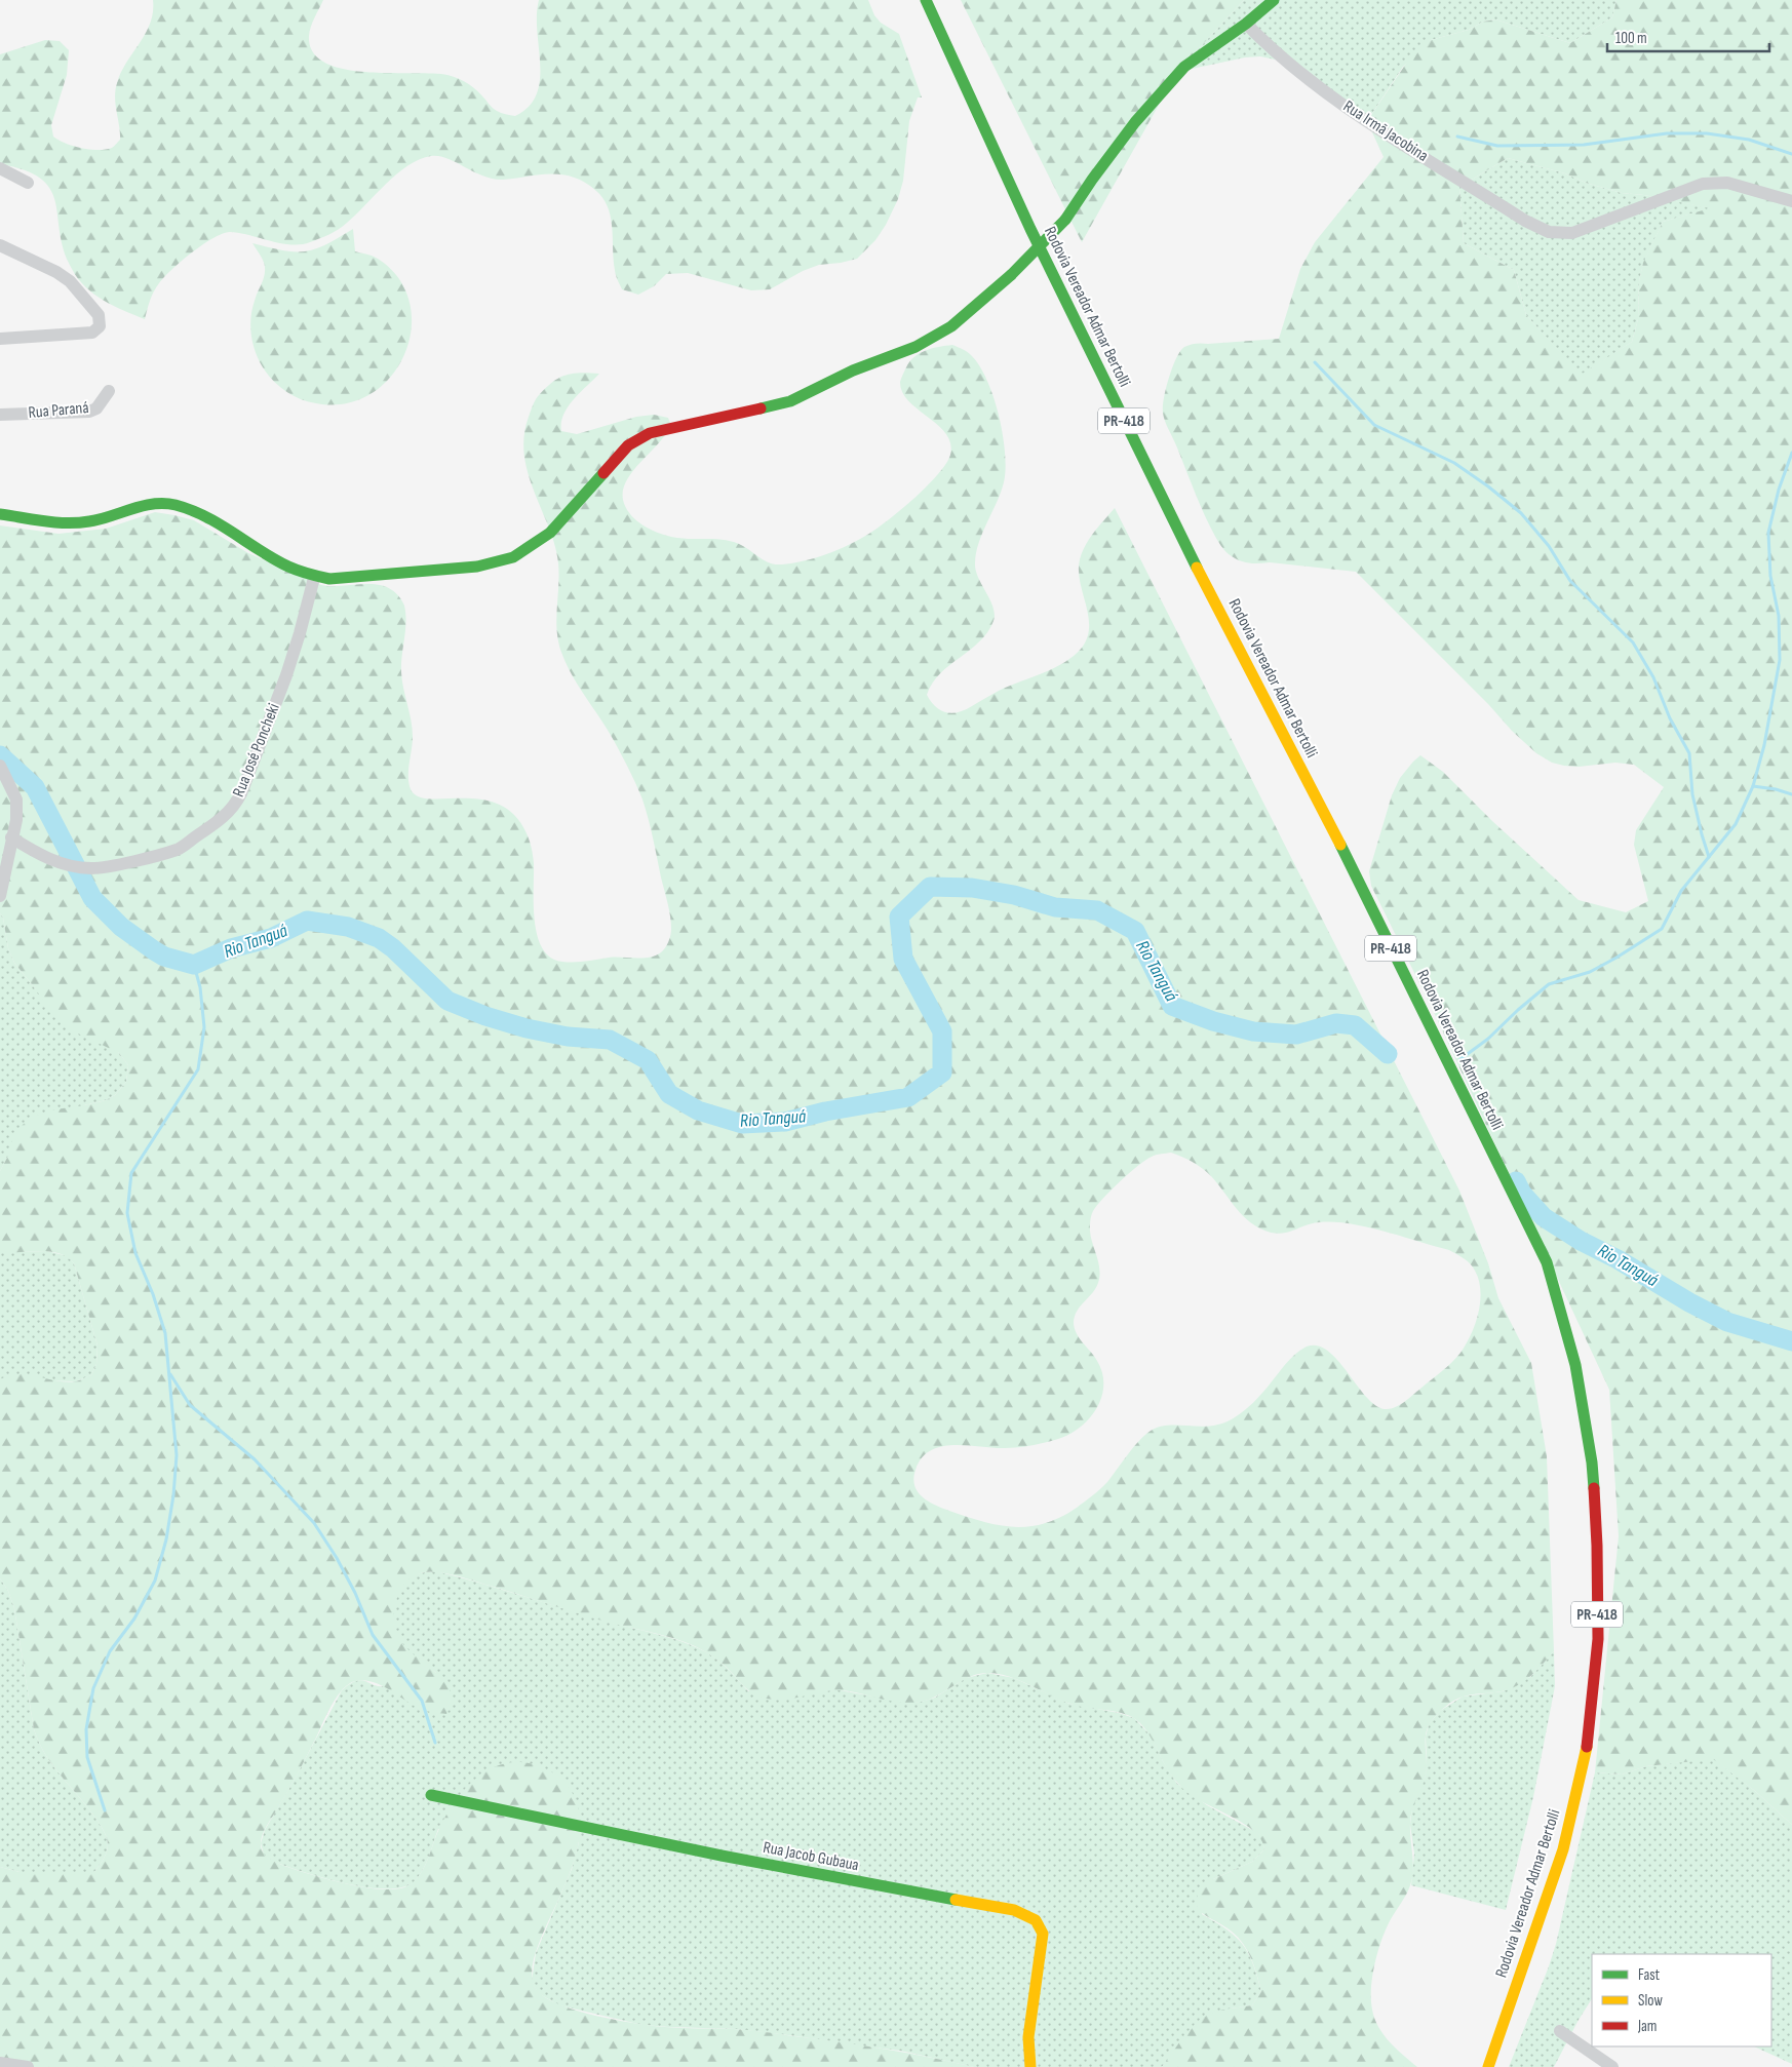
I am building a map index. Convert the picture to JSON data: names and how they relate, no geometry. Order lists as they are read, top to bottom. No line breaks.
{"streets":{"main road":["Rodovia Vereador Admar Bertolli","PR-418","Rua Jacob Gubaua"],"street":["Rua Irmã Jacobina","Rua Paraná","Rua José Poncheki"]},"water":["Rio Tanguá"],"legend":["Fast","Slow","Jam"],"scale_bar":"100 m"}
